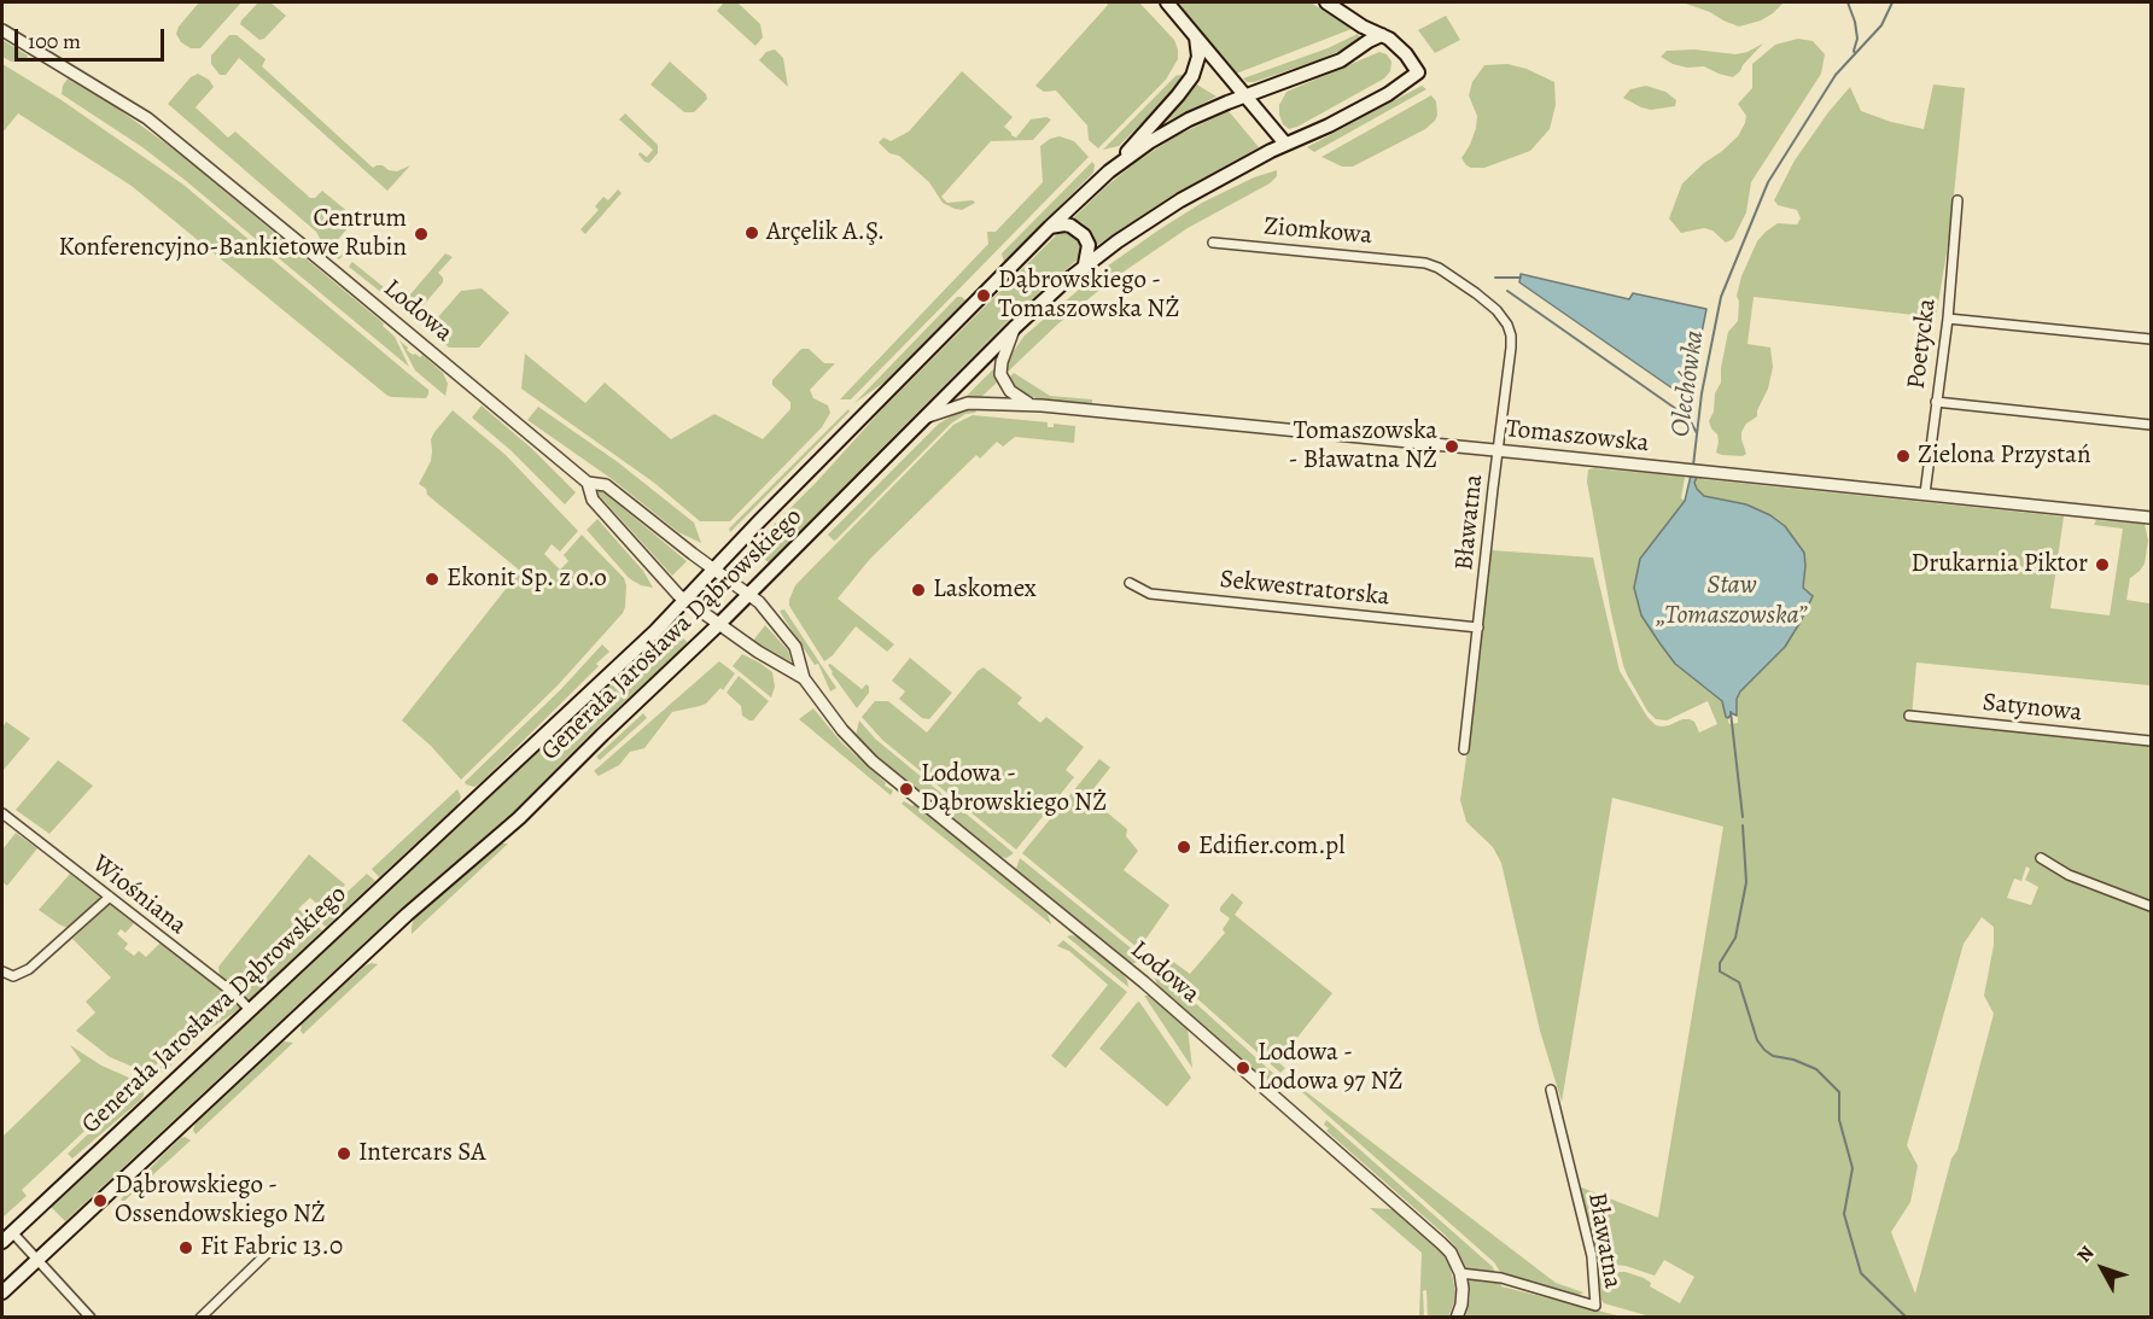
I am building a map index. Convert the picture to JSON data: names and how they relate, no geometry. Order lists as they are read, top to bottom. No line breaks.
{"streets":{"main road":["Generała Jarosława Dąbrowskiego"],"street":["Ziomkowa","Lodowa","Poetycka","Tomaszowska","Bławatna","Sekwestratorska","Satynowa","Wiośniana"]},"crossings":[["Ziomkowa","Bławatna"],["Lodowa","Bławatna"],["Lodowa","Generała Jarosława Dąbrowskiego"],["Poetycka","Tomaszowska"],["Tomaszowska","Bławatna"],["Tomaszowska","Generała Jarosława Dąbrowskiego"],["Bławatna","Sekwestratorska"],["Generała Jarosława Dąbrowskiego","Wiośniana"]],"water":["Olechówka","Staw „Tomaszowska”"],"places":["Arçelik A.Ş.","Centrum Konferencyjno-Bankietowe Rubin","Dąbrowskiego - Tomaszowska NŻ","Tomaszowska - Bławatna NŻ","Zielona Przystań","Drukarnia Piktor","Ekonit Sp. z o.o","Laskomex","Lodowa - Dąbrowskiego NŻ","Edifier.com.pl","Lodowa - Lodowa 97 NŻ","Intercars SA","Dąbrowskiego - Ossendowskiego NŻ","Fit Fabric 13.0"],"scale_bar":"100 m","north":"top left"}
